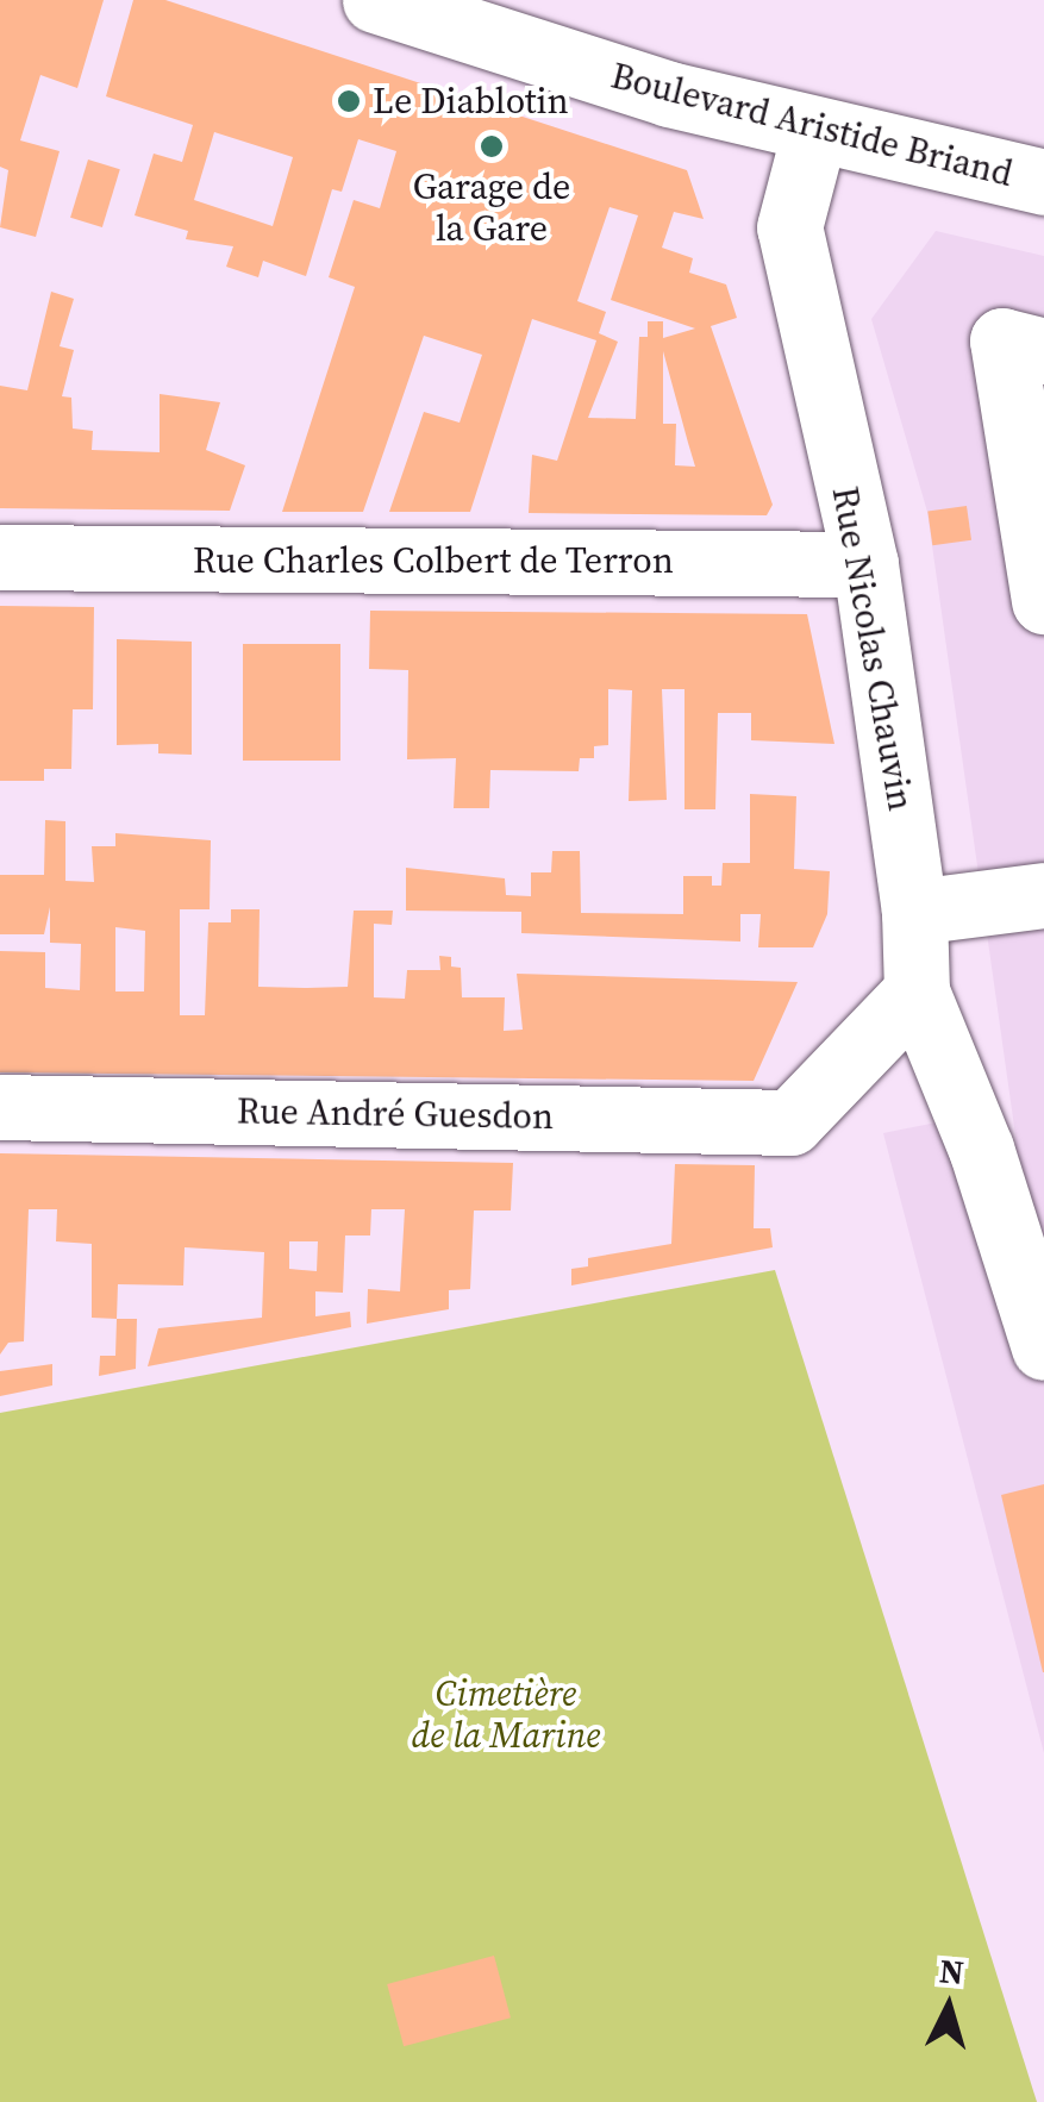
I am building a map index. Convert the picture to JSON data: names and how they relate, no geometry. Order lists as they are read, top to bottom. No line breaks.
{"streets":{"street":["Boulevard Aristide Briand","Rue Charles Colbert de Terron","Rue Nicolas Chauvin","Rue André Guesdon"]},"crossings":[["Boulevard Aristide Briand","Rue Nicolas Chauvin"],["Rue Charles Colbert de Terron","Rue Nicolas Chauvin"],["Rue Nicolas Chauvin","Rue André Guesdon"]],"parks":["Cimetière de la Marine"],"places":["Le Diablotin","Garage de la Gare"],"north":"top"}
